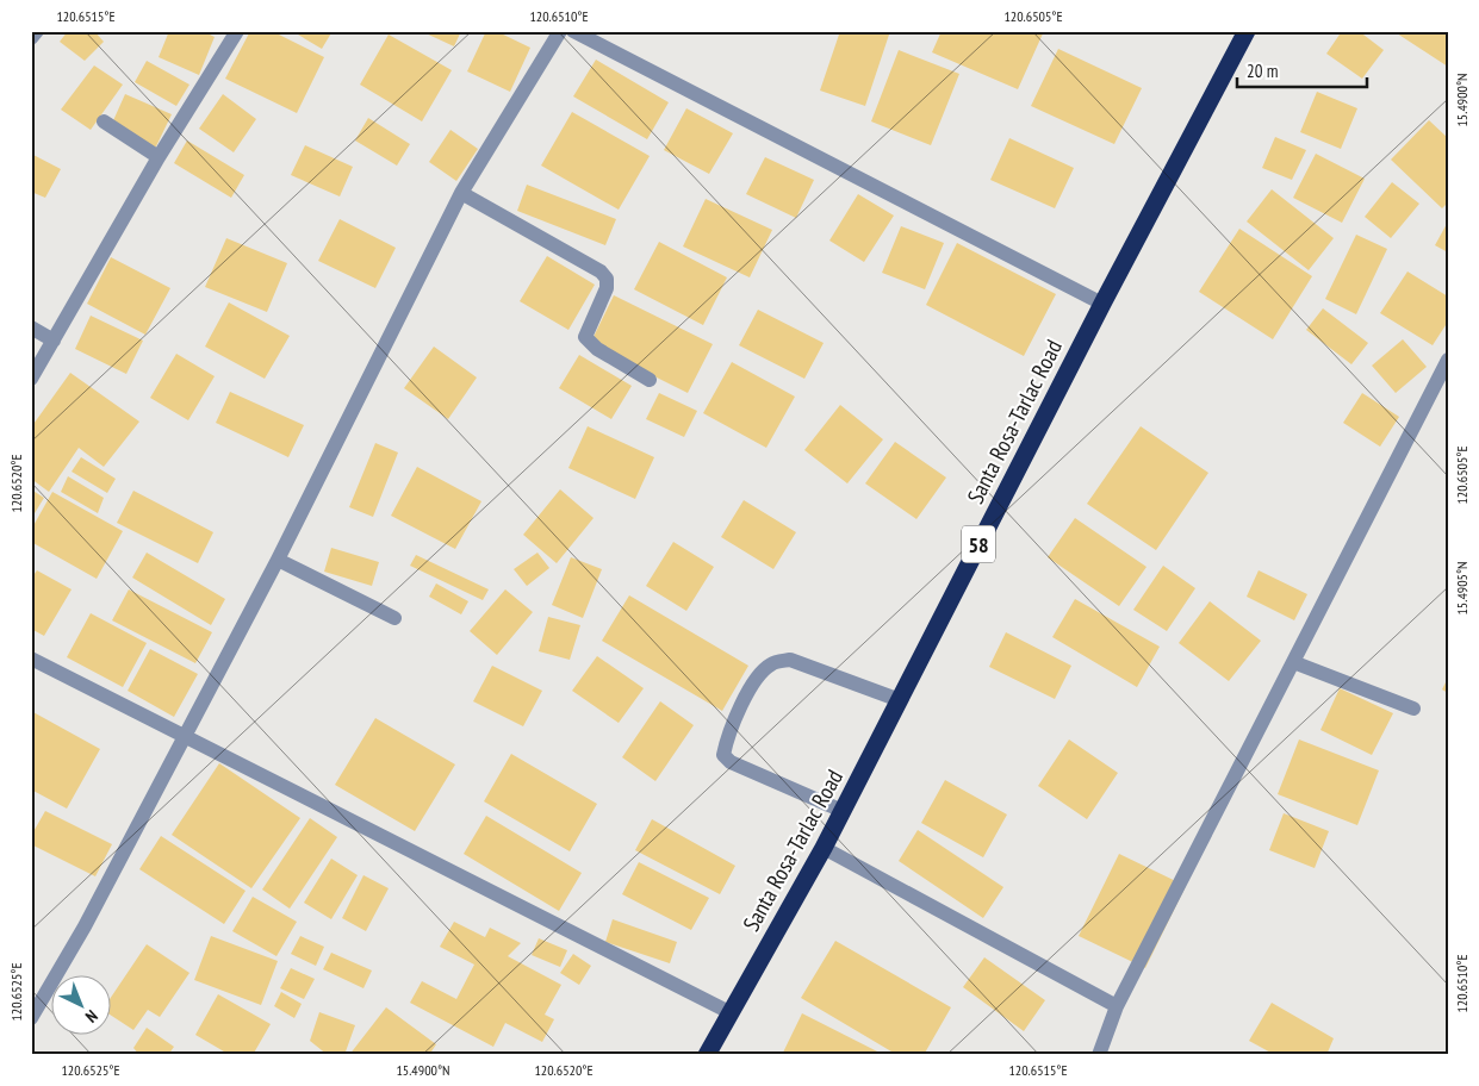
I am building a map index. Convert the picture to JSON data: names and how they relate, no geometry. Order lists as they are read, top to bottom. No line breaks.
{"streets":{"highway":["Santa Rosa-Tarlac Road","58"]},"scale_bar":"20 m","north":"bottom right","coordinates":["120.6515°E","120.6510°E","120.6505°E","15.4900°N","120.6520°E","15.4905°N","120.6525°E"]}
